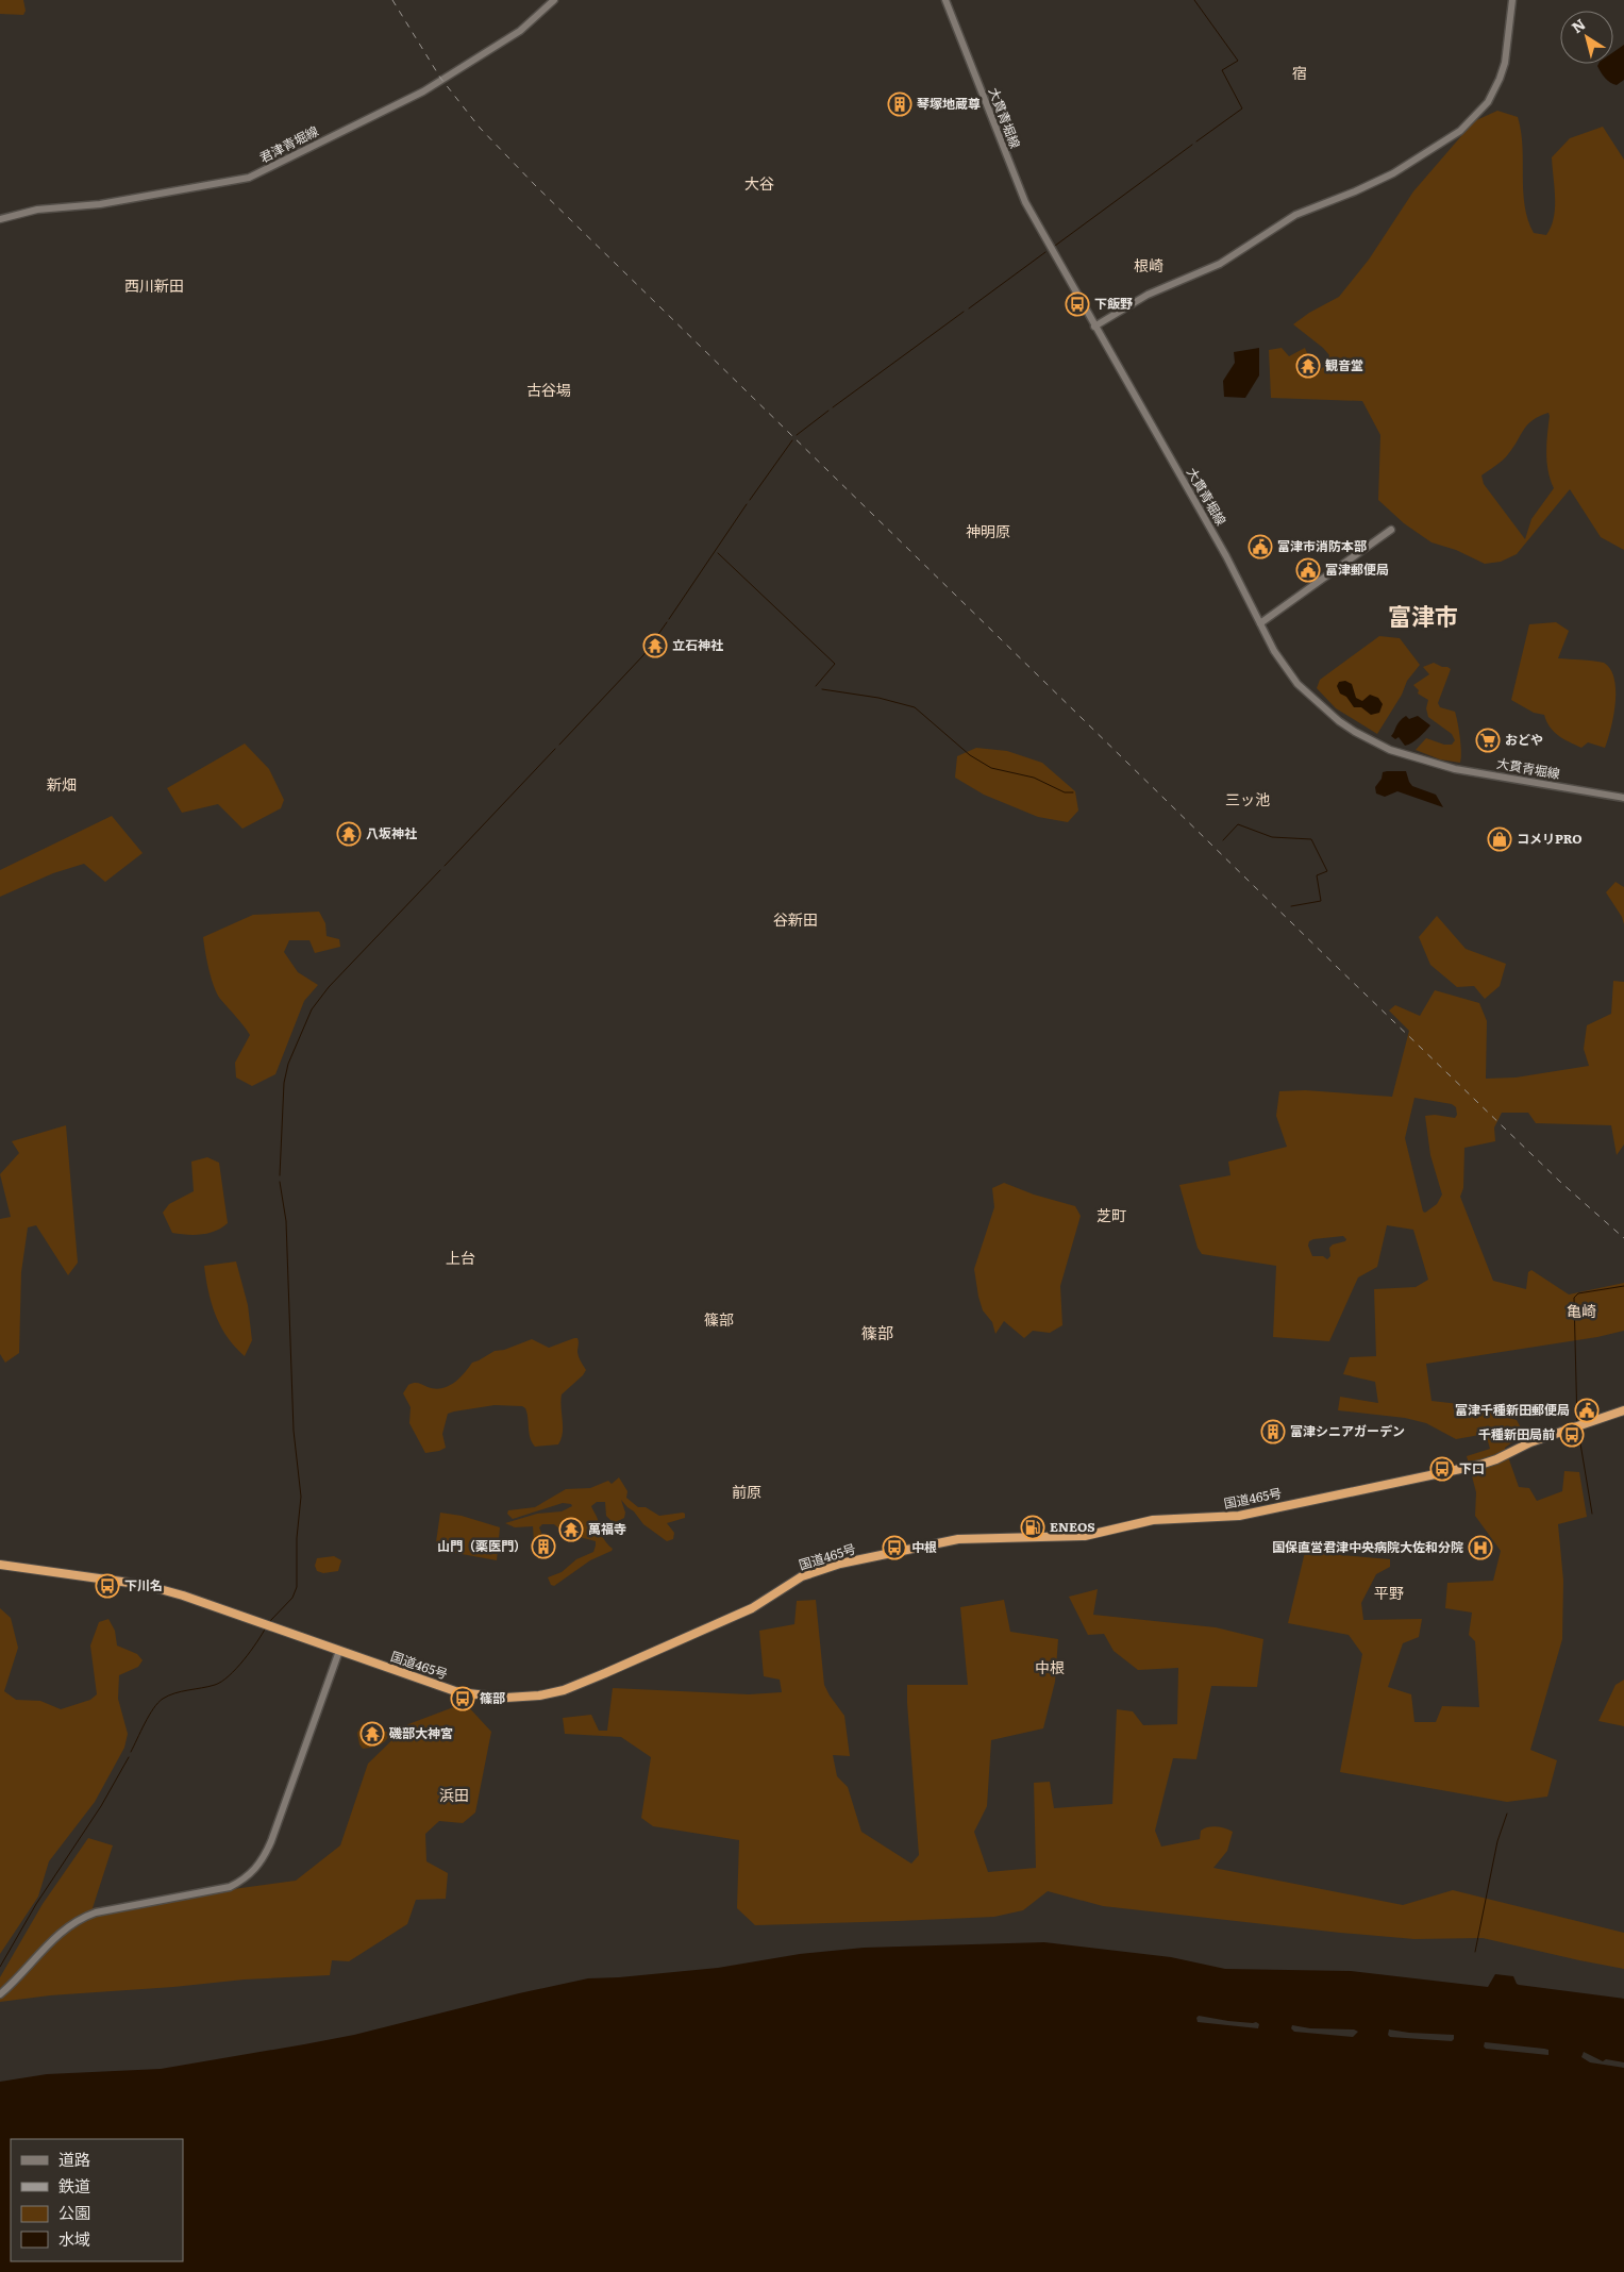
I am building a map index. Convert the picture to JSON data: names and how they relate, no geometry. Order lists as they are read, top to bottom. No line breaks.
{"streets":{"highway":["国道465号"],"main road":["大貫青堀線","君津青堀線"]},"districts":["宿","大谷","根崎","西川新田","古谷場","神明原","富津市","新畑","三ッ池","谷新田","芝町","上台","亀崎","篠部","篠部","前原","平野","中根","浜田"],"places":{"building":["琴塚地蔵尊","富津シニアガーデン","山門（薬医門）"],"bus stop":["下飯野","千種新田局前","下口","中根","下川名","篠部"],"temple":["観音堂","立石神社","八坂神社","萬福寺","磯部大神宮"],"public building":["富津市消防本部","富津郵便局","富津千種新田郵便局"],"supermarket":["おどや"],"shop":["コメリPRO"],"fuel station":["ENEOS"],"hospital":["国保直営君津中央病院大佐和分院"]},"legend":["道路","鉄道","公園","水域"],"north":"top left"}
